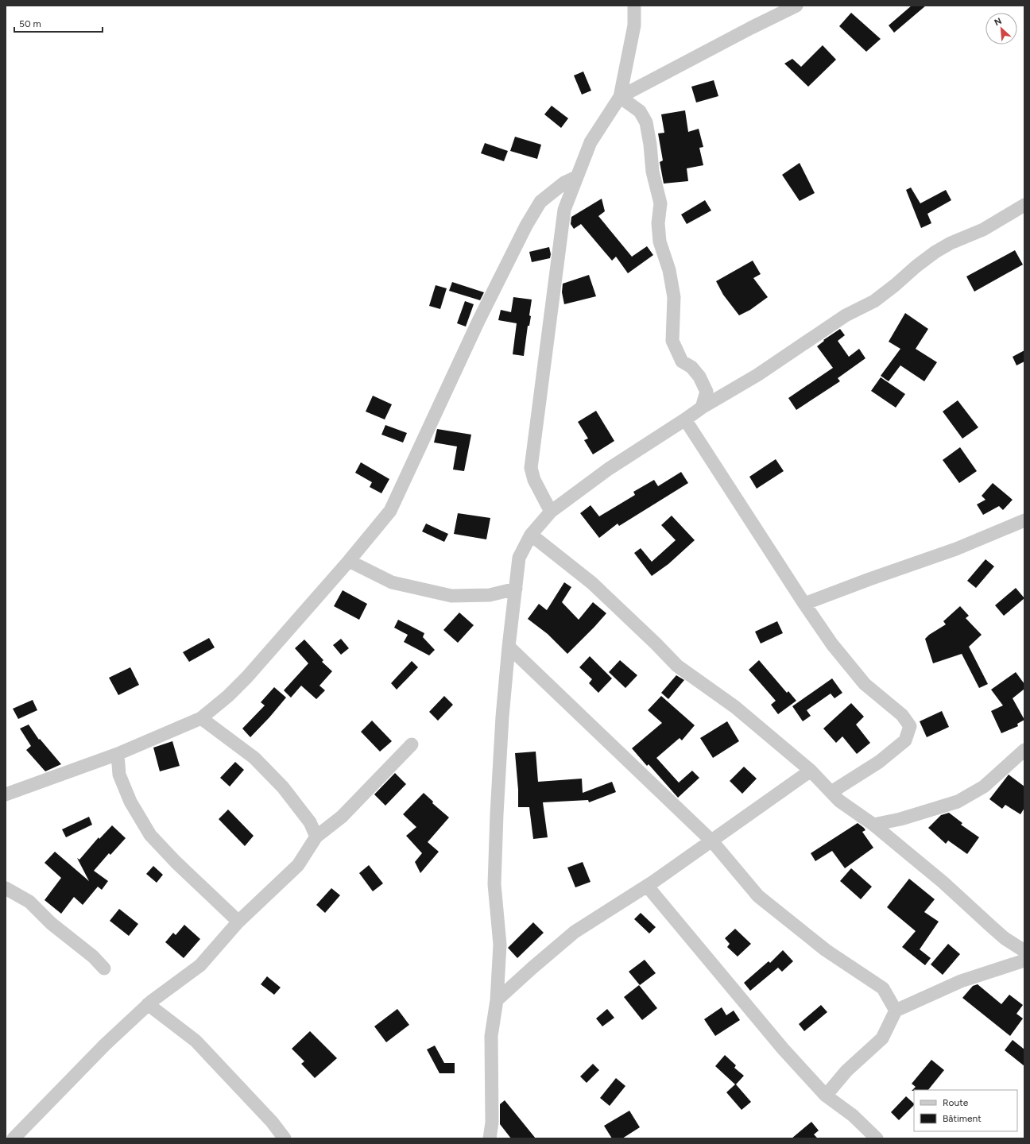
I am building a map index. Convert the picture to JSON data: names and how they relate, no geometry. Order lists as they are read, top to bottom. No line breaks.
{"legend":["Route","Bâtiment"],"scale_bar":"50 m","north":"top left"}
